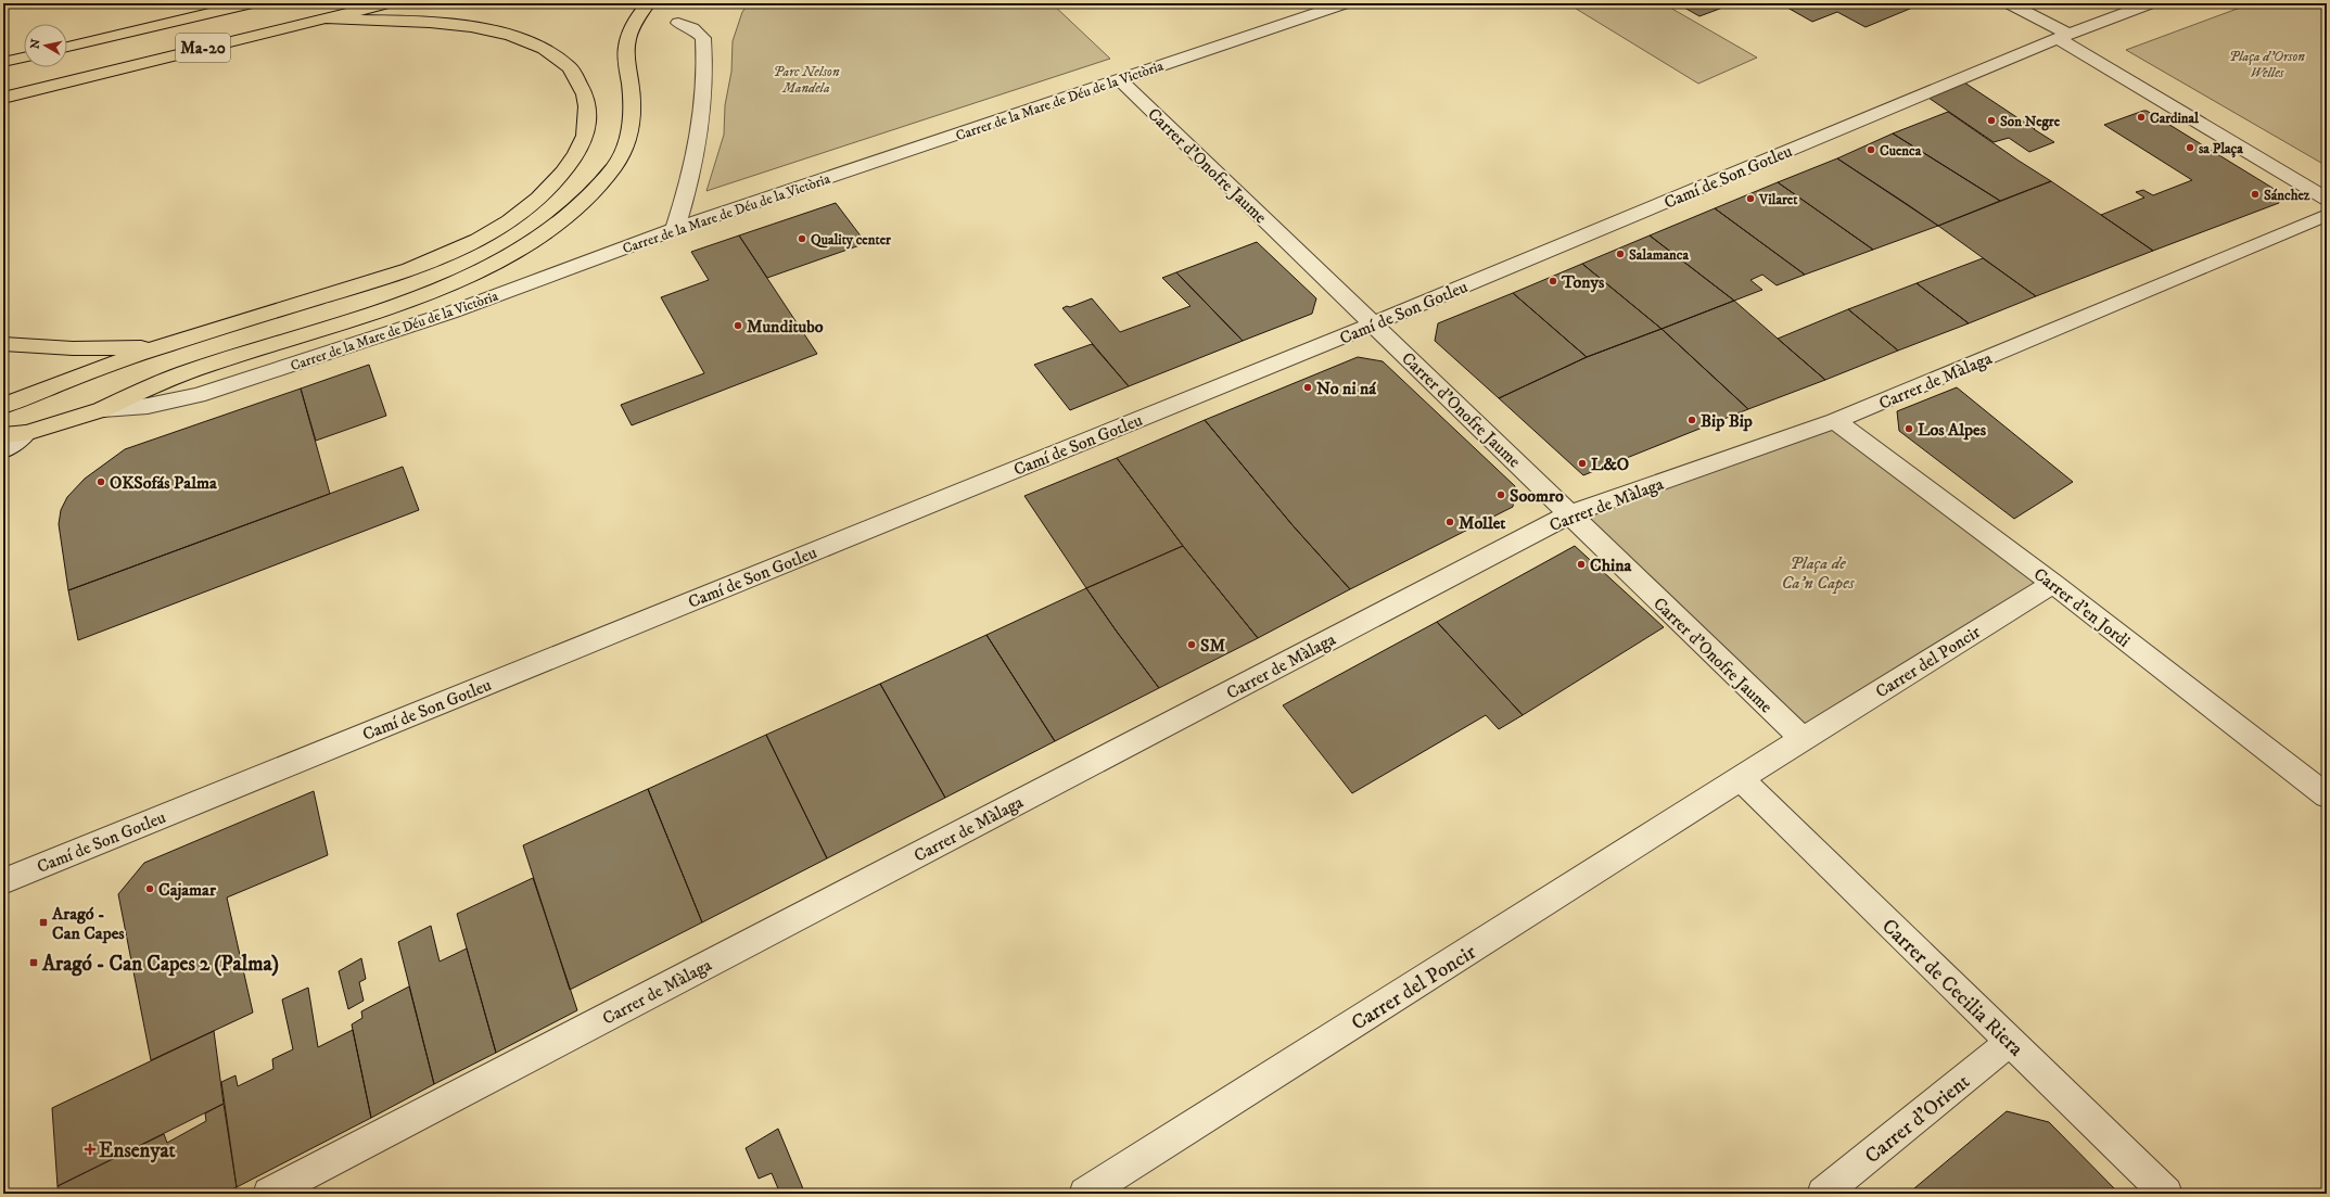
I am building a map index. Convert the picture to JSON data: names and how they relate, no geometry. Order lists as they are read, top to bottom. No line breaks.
{"streets":{"main road":["Ma-20"],"street":["Carrer de la Mare de Déu de la Victòria","Carrer d'Onofre Jaume","Camí de Son Gotleu","Carrer de Màlaga","Carrer d'en Jordi","Carrer del Poncir","Carrer de Cecilia Riera","Carrer d'Orient"]},"crossings":[["Carrer de la Mare de Déu de la Victòria","Carrer d'Onofre Jaume"],["Carrer d'Onofre Jaume","Camí de Son Gotleu"],["Carrer d'Onofre Jaume","Carrer de Màlaga"],["Carrer d'Onofre Jaume","Carrer del Poncir"],["Carrer de Màlaga","Carrer d'en Jordi"],["Carrer d'en Jordi","Carrer del Poncir"],["Carrer del Poncir","Carrer de Cecilia Riera"],["Carrer de Cecilia Riera","Carrer d'Orient"]],"parks":["Plaça d'Orson Welles","Parc Nelson Mandela","Plaça de Ca'n Capes"],"places":{"other":["Cardinal","Son Negre","sa Plaça","Cuenca","Sánchez","Vilaret","Quality center","Salamanca","Tonys","Munditubo","No ni ná","Bip Bip","Los Alpes","L&O","OKSofás Palma","Soomro","Mollet","China","SM","Cajamar"],"transit":["Aragó - Can Capes","Aragó - Can Capes 2 (Palma)"],"health":["Ensenyat"]},"north":"left"}
